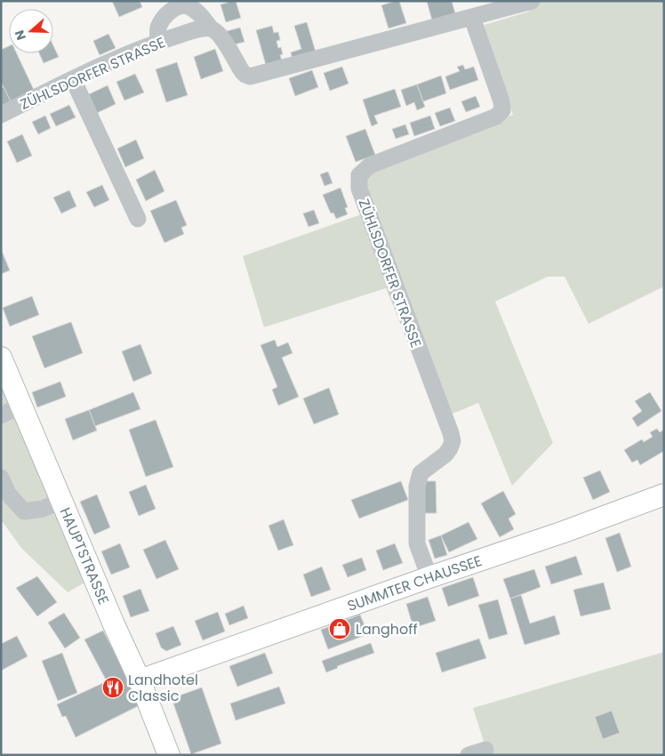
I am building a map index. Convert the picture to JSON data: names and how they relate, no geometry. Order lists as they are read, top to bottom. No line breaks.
{"streets":{"main road":["HAUPTSTRASSE","SUMMTER CHAUSSEE"],"street":["ZÜHLSDORFER STRASSE"]},"crossings":[["ZÜHLSDORFER STRASSE","SUMMTER CHAUSSEE"],["HAUPTSTRASSE","SUMMTER CHAUSSEE"]],"places":{"shop":["Langhoff"],"restaurant":["Landhotel Classic"]},"north":"left"}
